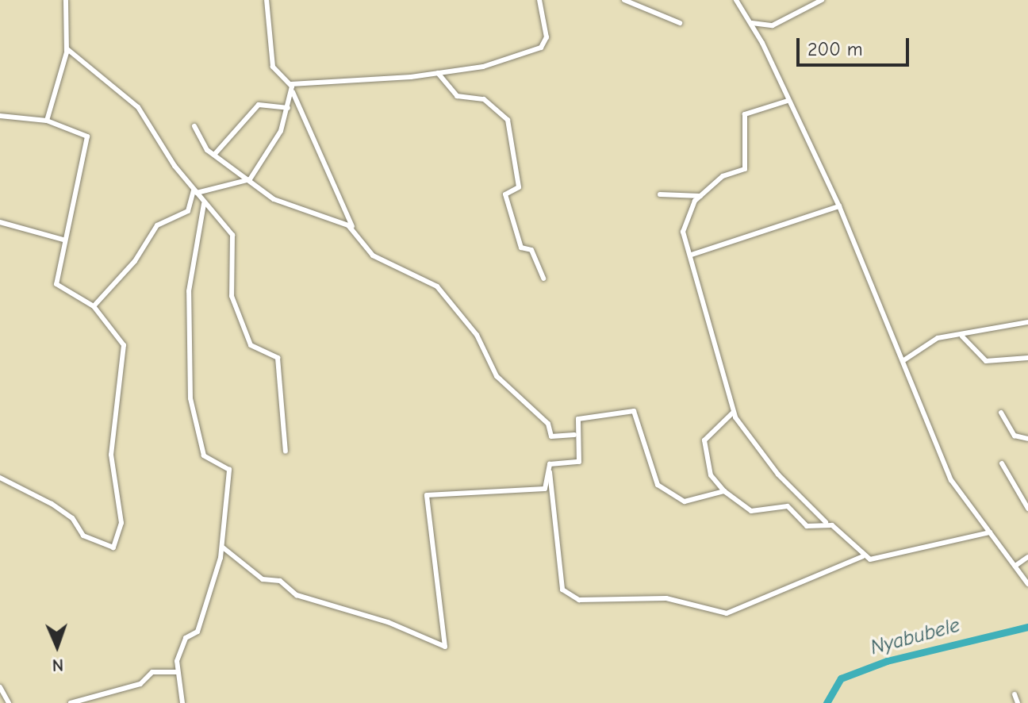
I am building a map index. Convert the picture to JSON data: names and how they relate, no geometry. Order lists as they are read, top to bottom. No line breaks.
{"water":["Nyabubele"],"scale_bar":"200 m","north":"bottom"}
